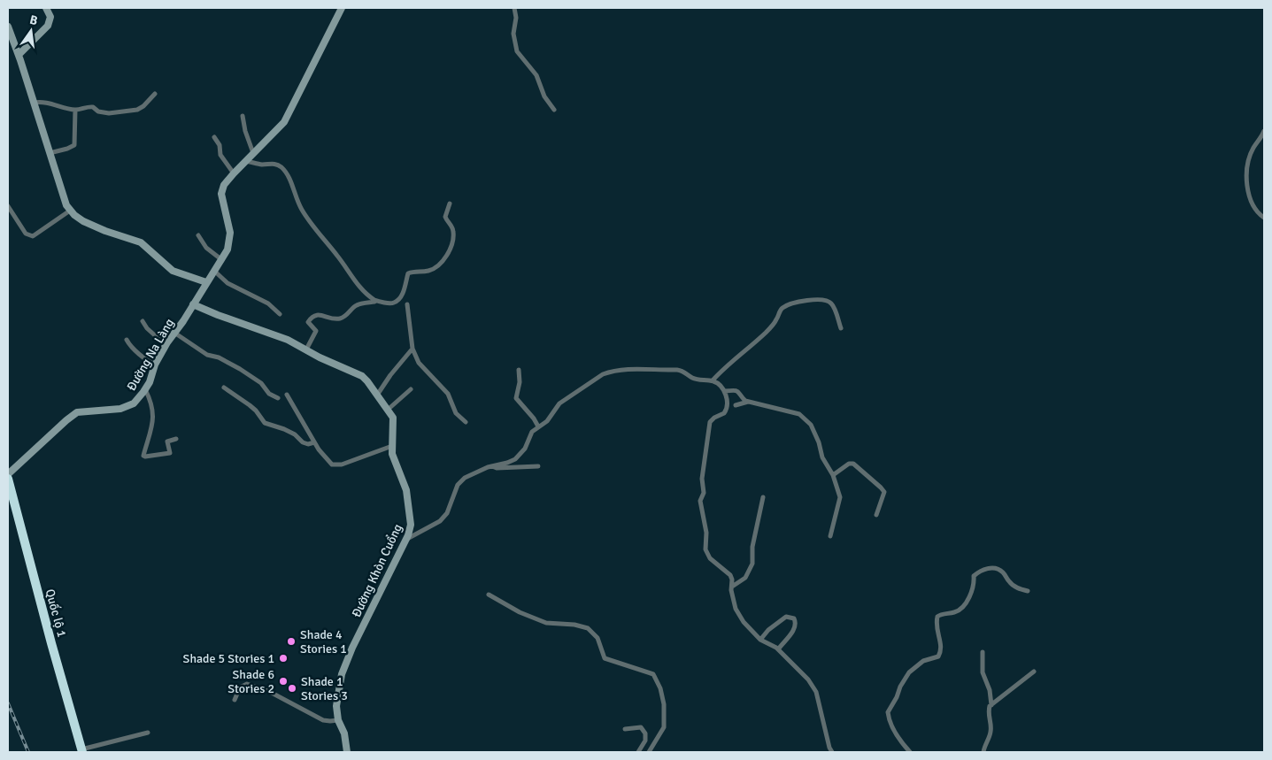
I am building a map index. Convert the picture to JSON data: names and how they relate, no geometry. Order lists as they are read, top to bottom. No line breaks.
{"streets":{"highway":["Quốc lộ 1"],"street":["Đường Na Làng","Đường Khòn Cuổng"]},"crossings":[["Đường Na Làng","Đường Khòn Cuổng"]],"places":["Shade 4 Stories 1","Shade 5 Stories 1","Shade 6 Stories 2","Shade 1 Stories 3"],"north":"top"}
